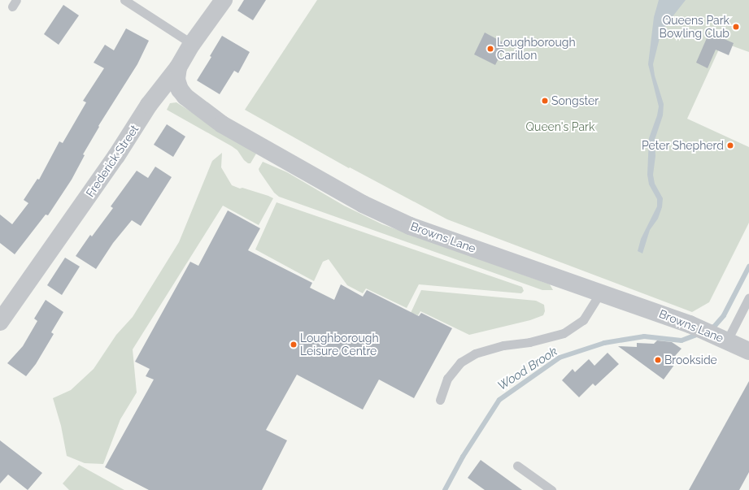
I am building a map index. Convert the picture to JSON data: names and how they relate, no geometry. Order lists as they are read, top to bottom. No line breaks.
{"streets":{"street":["Frederick Street","Browns Lane"]},"crossings":[["Frederick Street","Browns Lane"]],"water":["Wood Brook"],"parks":["Queen's Park"],"places":["Queens Park Bowling Club","Loughborough Carillon","Songster","Peter Shepherd","Loughborough Leisure Centre","Brookside"]}
